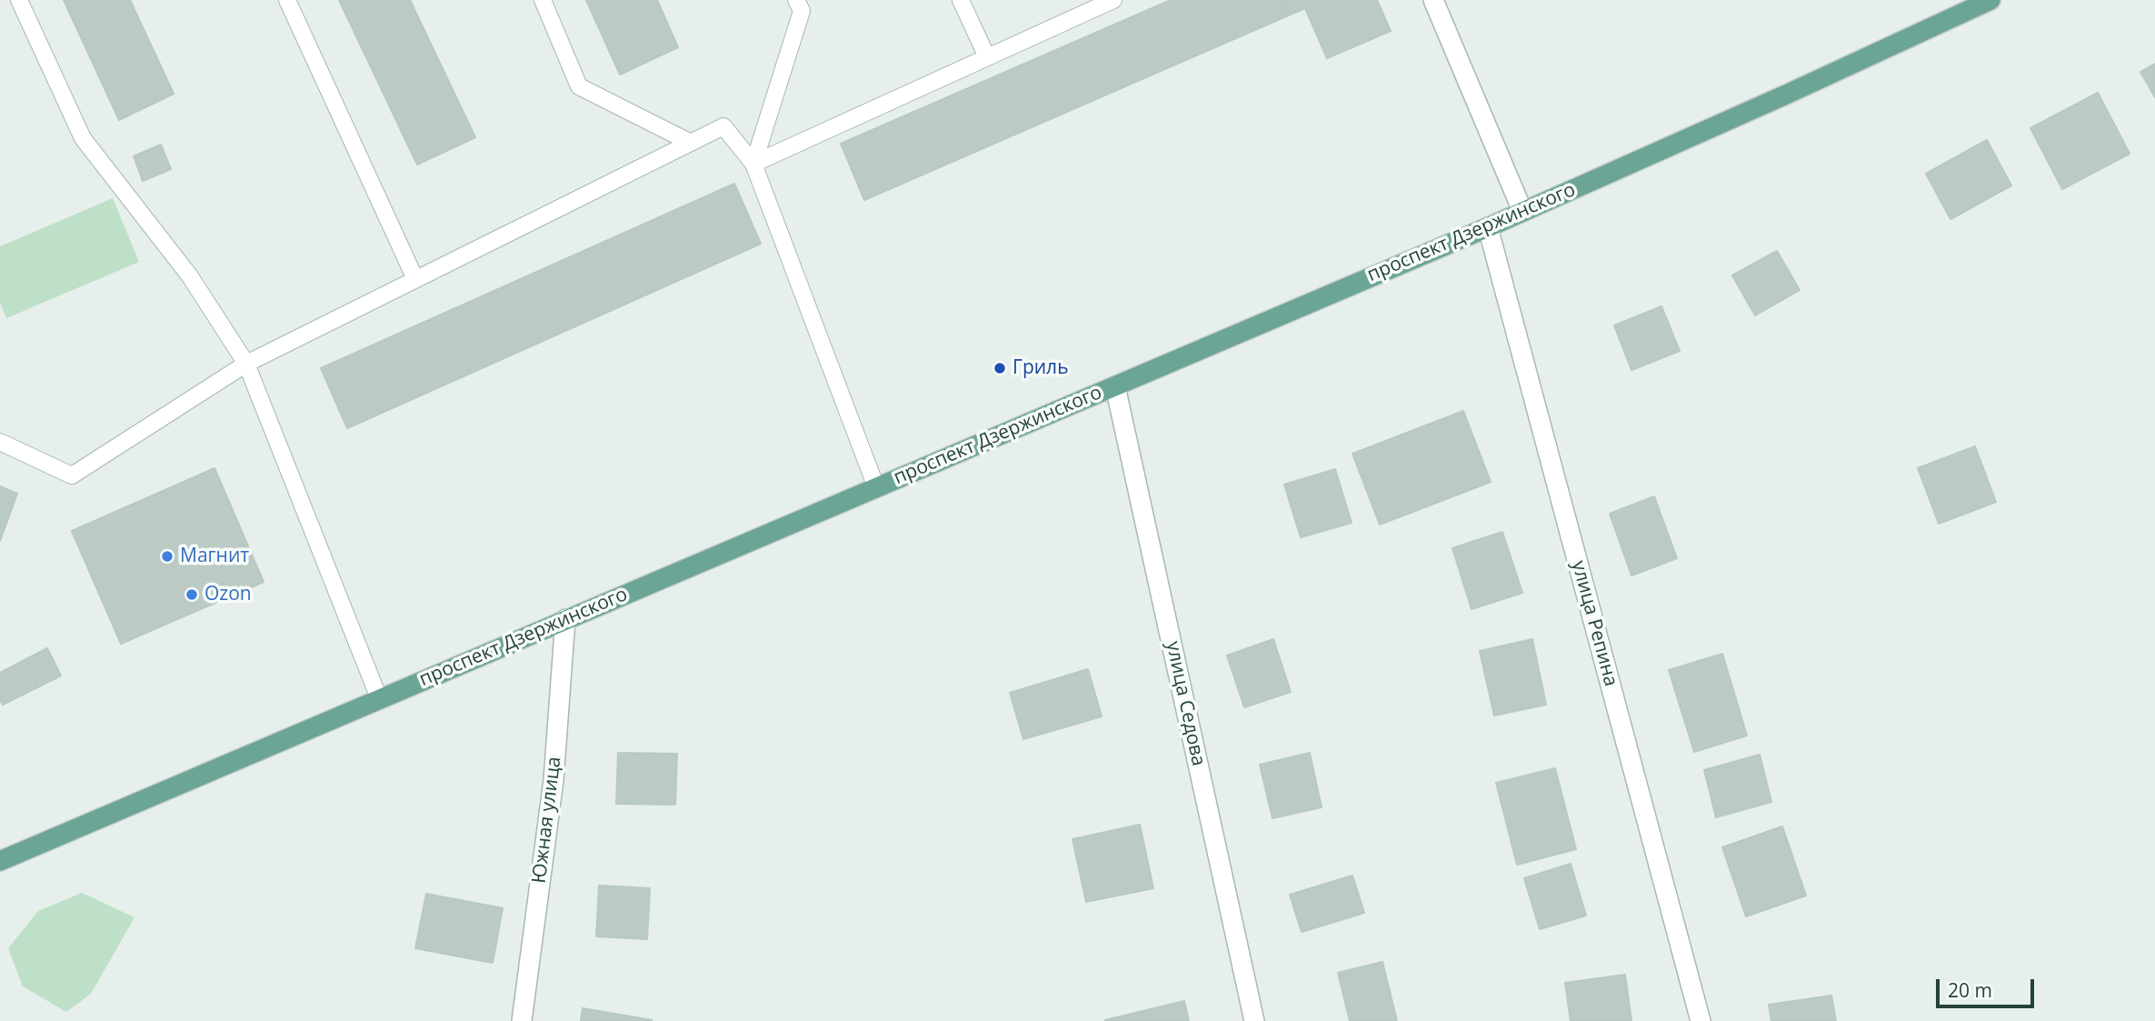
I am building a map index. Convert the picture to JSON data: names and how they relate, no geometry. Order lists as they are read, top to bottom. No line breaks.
{"streets":{"main road":["проспект Дзержинского"],"street":["улица Репина","улица Седова","Южная улица"]},"crossings":[["проспект Дзержинского","улица Репина"],["проспект Дзержинского","улица Седова"],["проспект Дзержинского","Южная улица"]],"places":["Гриль","Магнит","Ozon"],"scale_bar":"20 m"}
